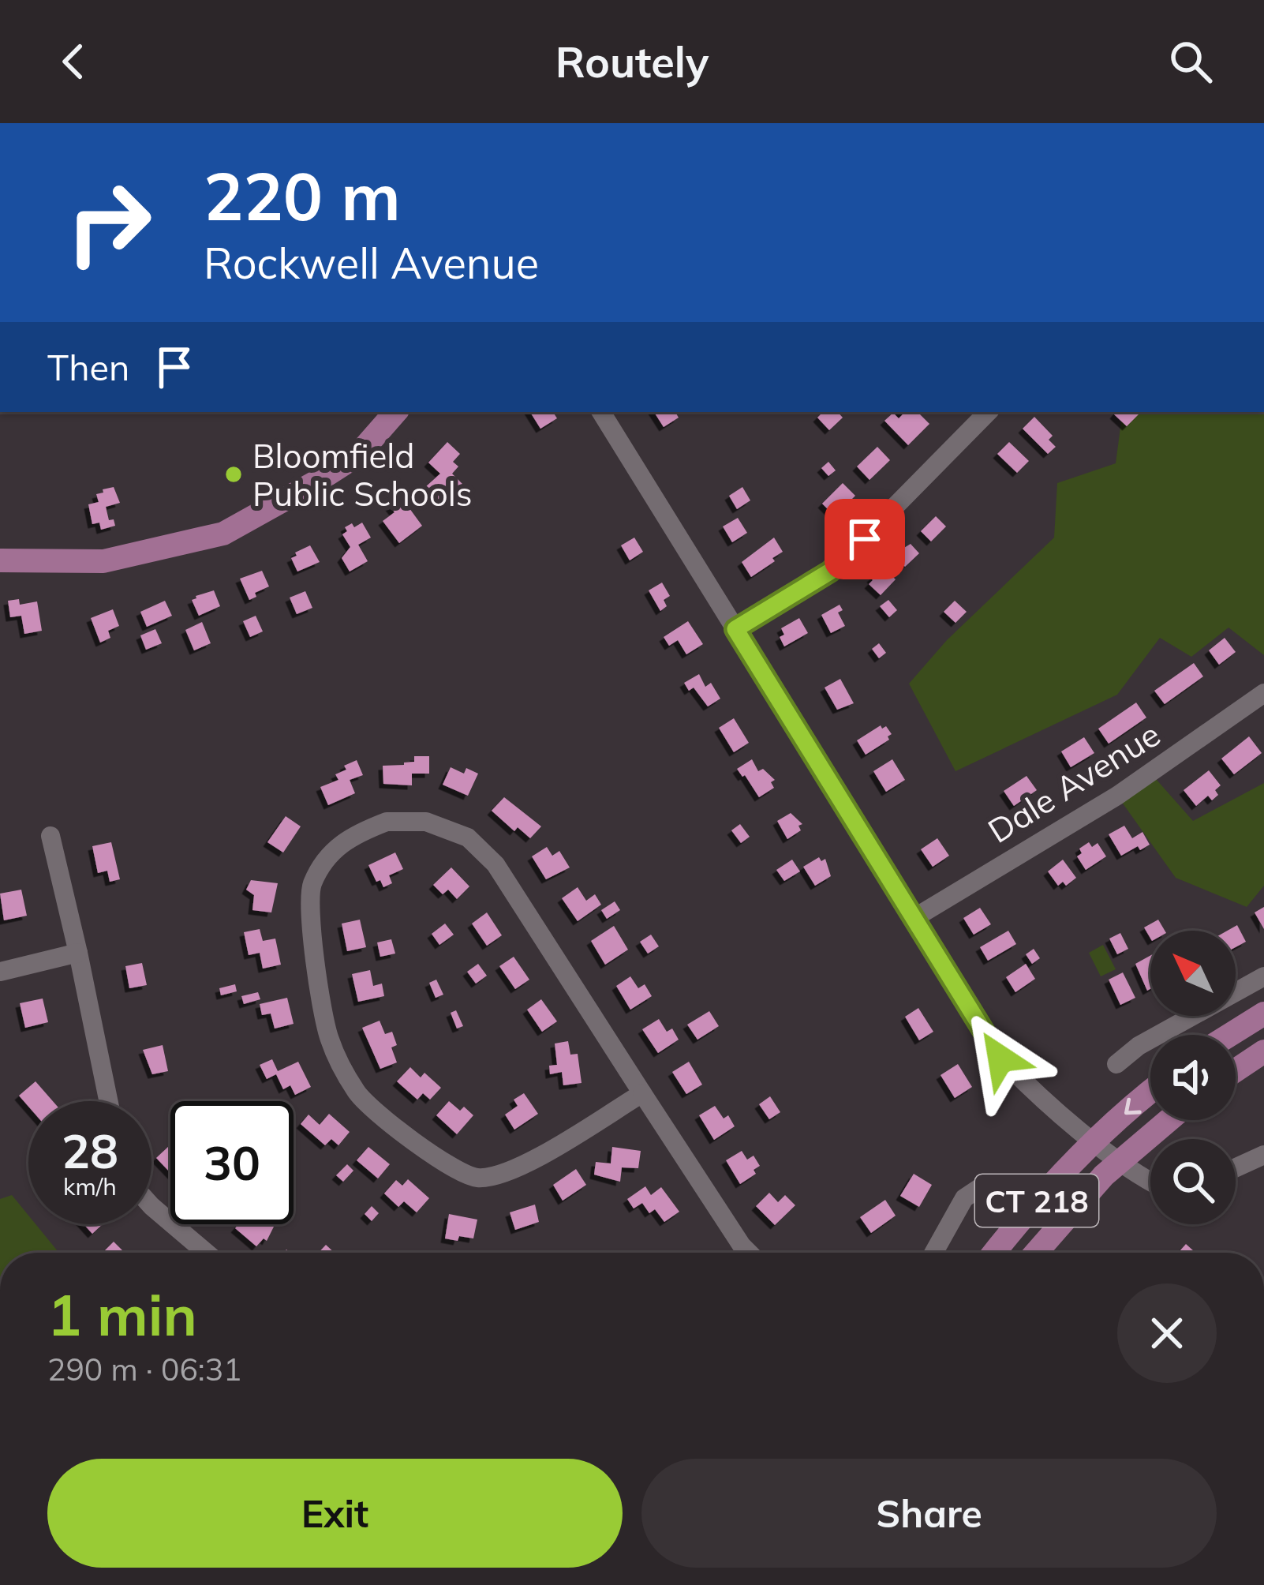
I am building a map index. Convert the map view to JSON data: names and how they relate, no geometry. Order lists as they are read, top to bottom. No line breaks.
{"streets":{"main road":["CT 218"],"street":["Dale Avenue"]},"places":["Bloomfield Public Schools"],"north":"top left","page":{"header":"Routely","turn":["220 m","Rockwell Avenue"],"then":"Then","speed":"28 km/h","limit":"30","heading":["1 min","290 m · 06:31"],"buttons":["Exit","Share"]}}
